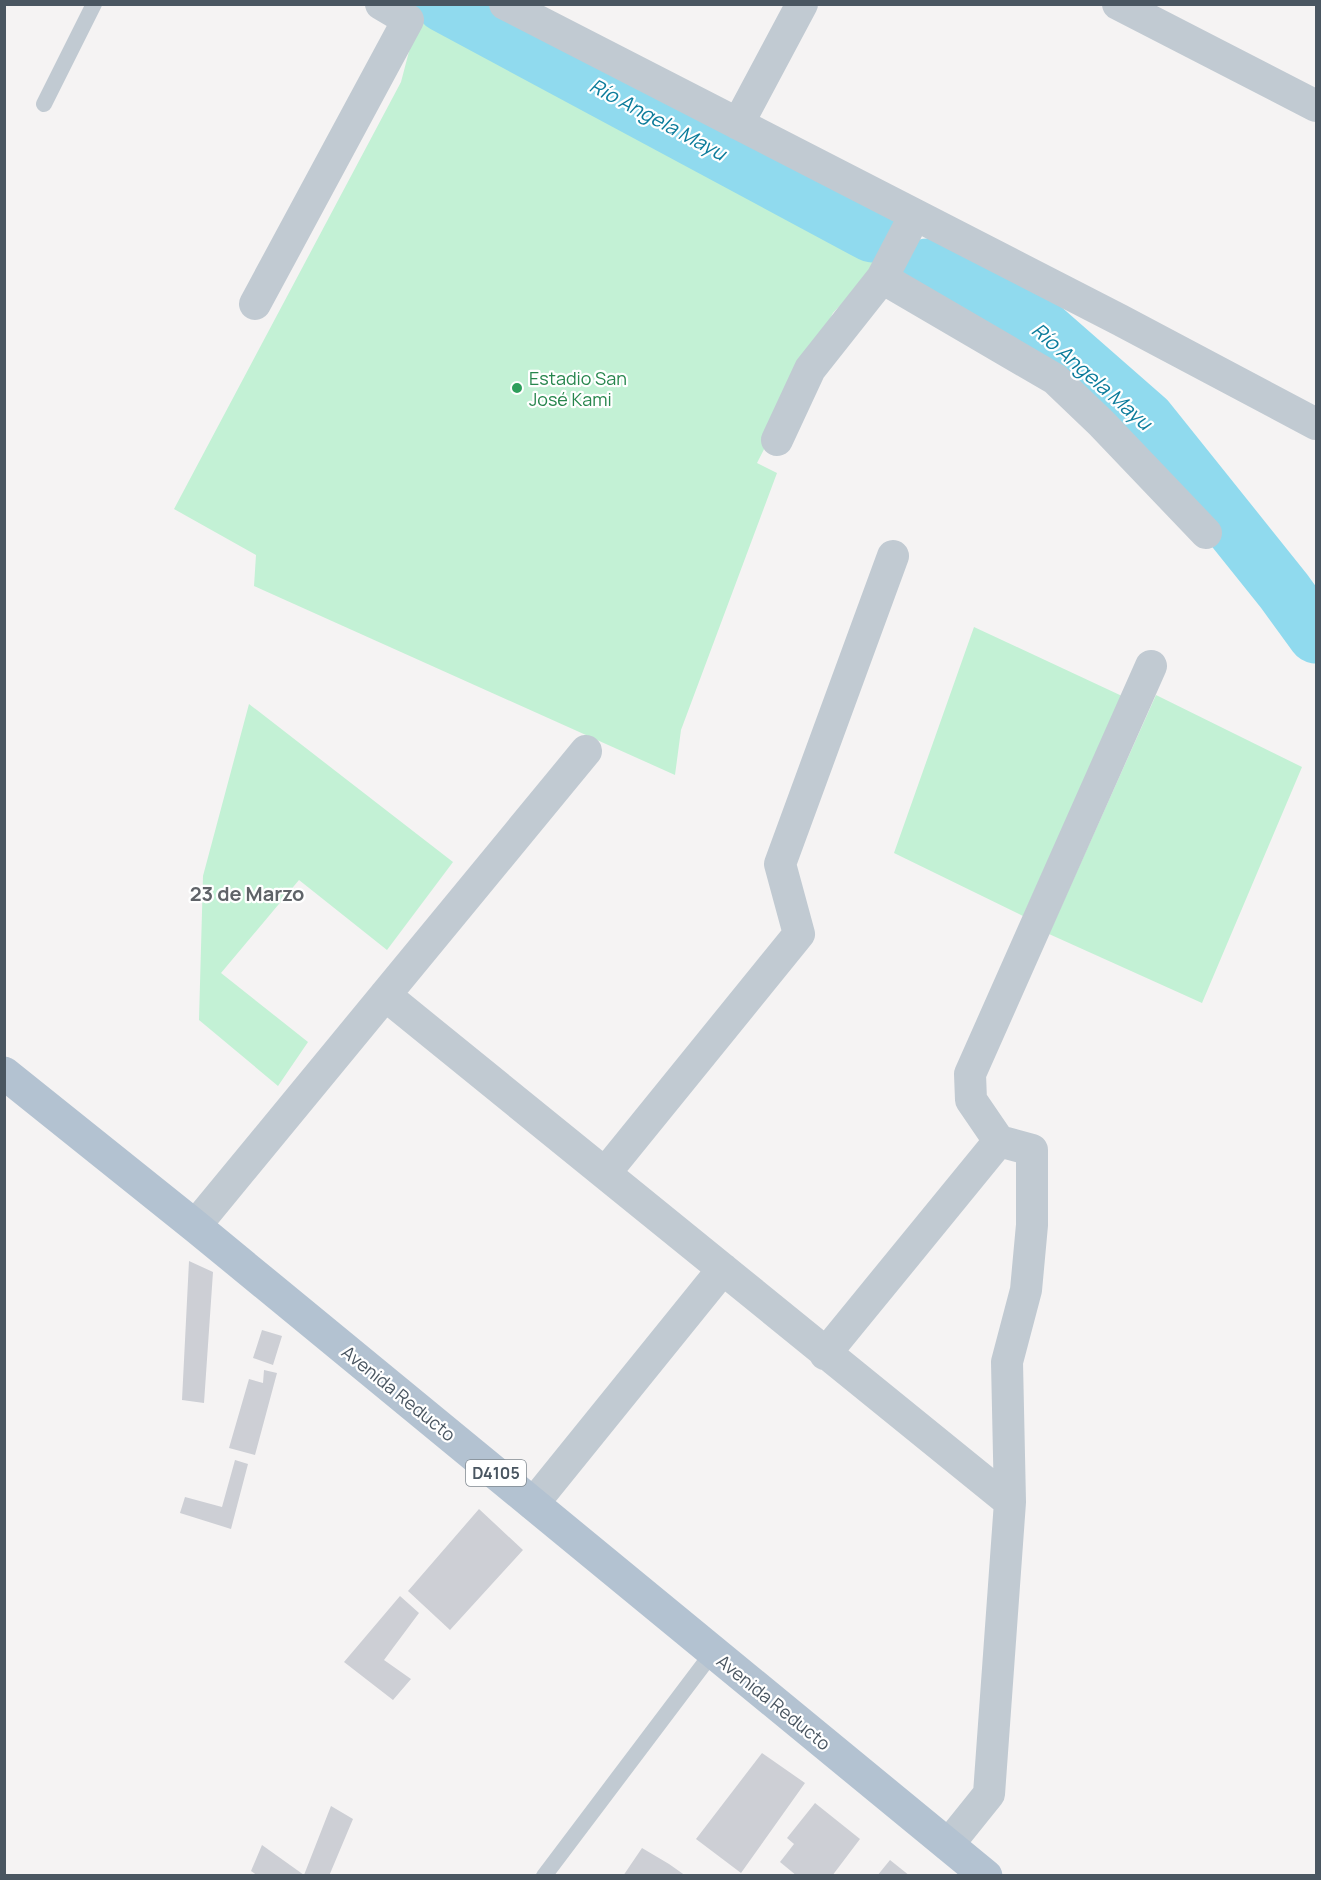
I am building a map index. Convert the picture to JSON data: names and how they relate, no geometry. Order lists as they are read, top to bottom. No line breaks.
{"streets":{"main road":["Avenida Reducto","D4105"]},"districts":["23 de Marzo"],"water":["Río Angela Mayu"],"places":["Estadio San José Kami"]}
